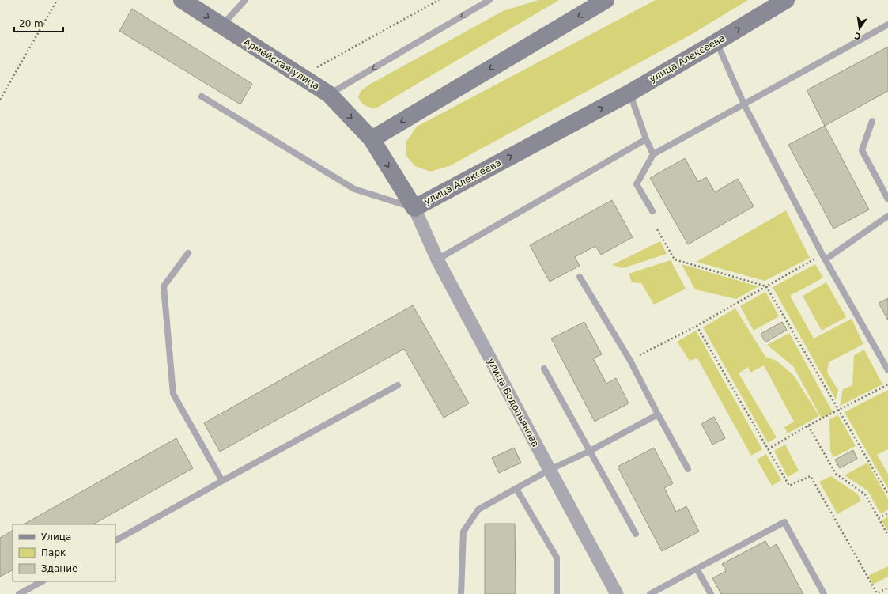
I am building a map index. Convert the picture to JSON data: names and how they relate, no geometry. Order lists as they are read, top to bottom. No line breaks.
{"streets":{"street":["улица Алексеева","Армейская улица","улица Водопьянова"]},"crossings":[["улица Алексеева","Армейская улица"],["улица Алексеева","улица Водопьянова"]],"one_way":["Армейская улица"],"legend":["Улица","Парк","Здание"],"scale_bar":"20 m","north":"bottom"}
